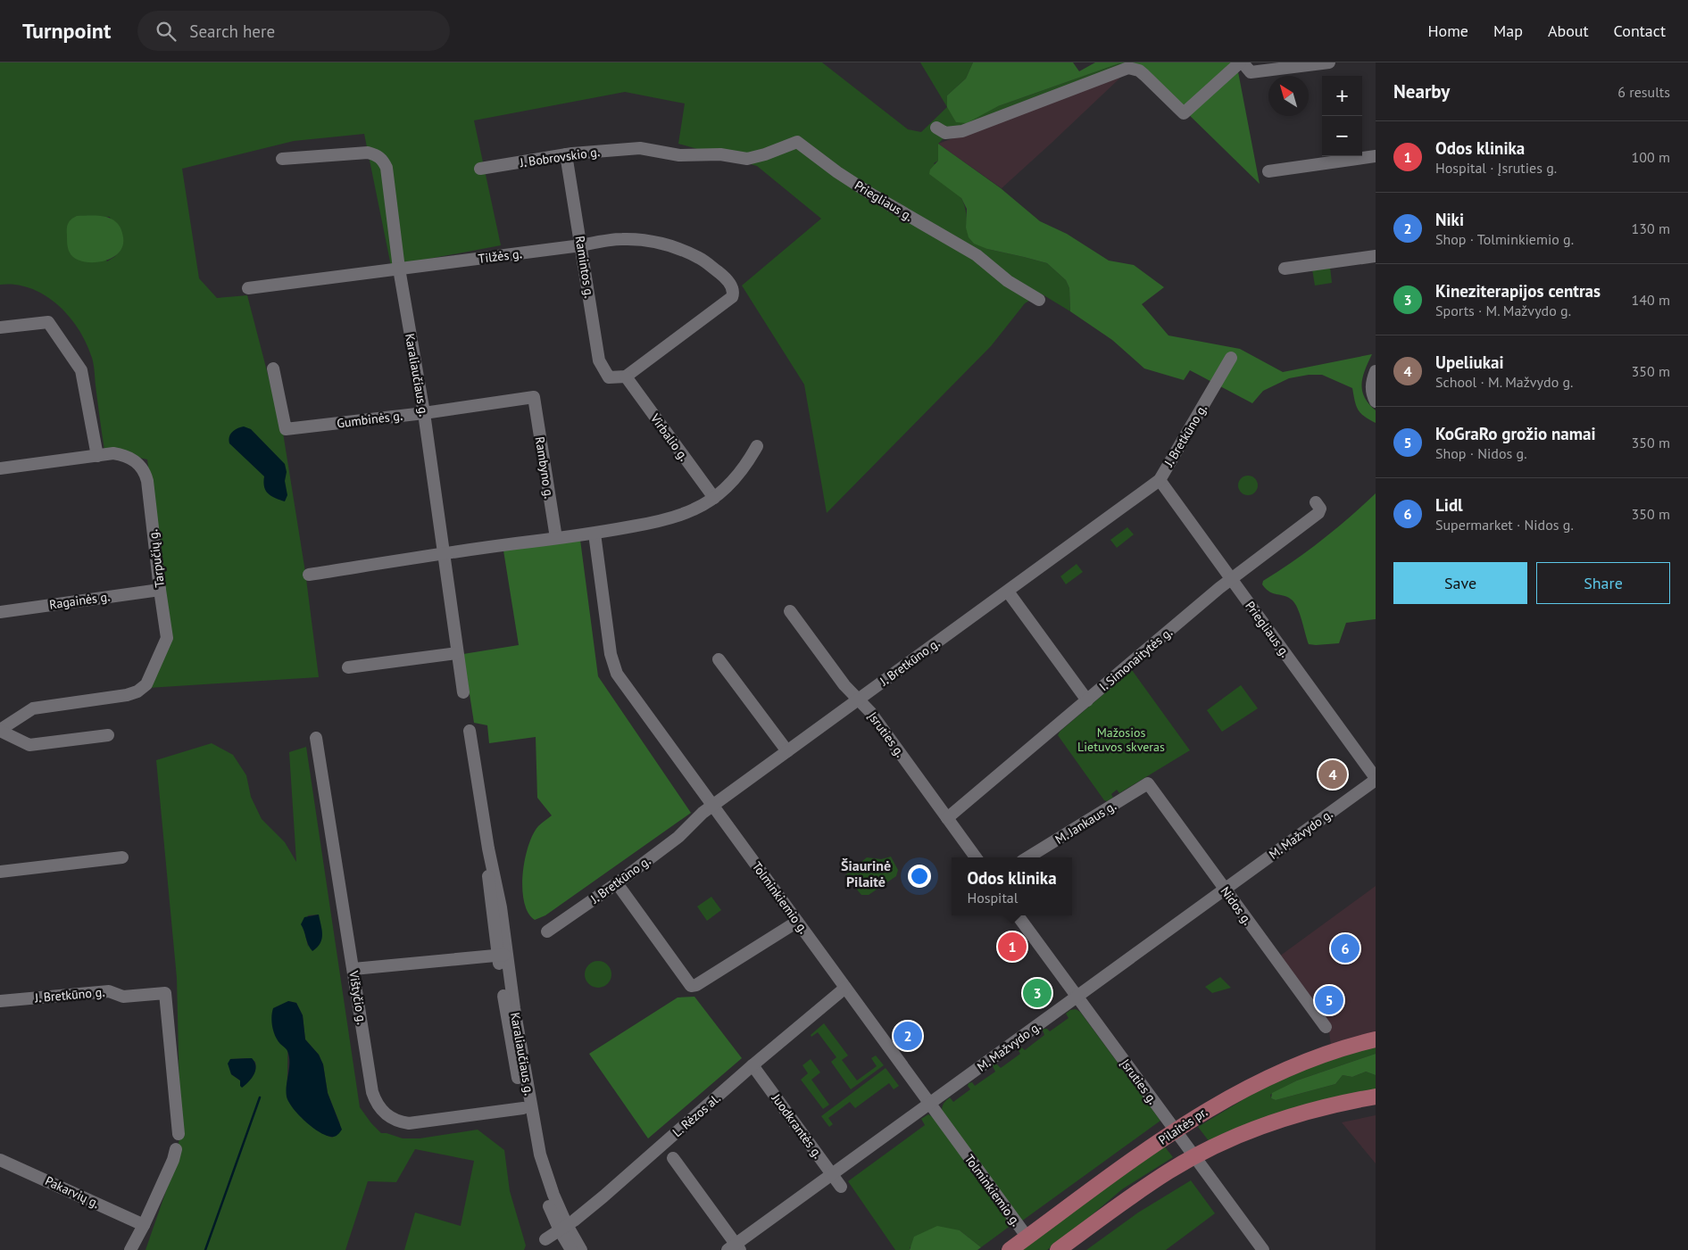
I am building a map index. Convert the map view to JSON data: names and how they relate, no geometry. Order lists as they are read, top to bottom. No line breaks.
{"streets":{"main road":["Pilaitės pr."],"street":["J. Bobrovskio g.","Priegliaus g.","Tilžės g.","Ramintos g.","Karaliaučiaus g.","Gumbinės g.","J. Bretkūno g.","Virbalio g.","Rambyno g.","Tarpučių g.","Ragainės g.","I. Simonaitytės g.","Įsruties g.","M. Jankaus g.","M. Mažvydo g.","Tolminkiemio g.","Nidos g.","Vištyčio g.","L. Rėzos al.","Juodkrantės g.","Pakarvių g."]},"crossings":[["J. Bobrovskio g.","Priegliaus g."],["J. Bobrovskio g.","Ramintos g."],["Priegliaus g.","J. Bretkūno g."],["Priegliaus g.","I. Simonaitytės g."],["Priegliaus g.","M. Mažvydo g."],["Tilžės g.","Ramintos g."],["Tilžės g.","Karaliaučiaus g."],["Tilžės g.","Virbalio g."],["Ramintos g.","Virbalio g."],["Karaliaučiaus g.","Gumbinės g."],["Karaliaučiaus g.","Vištyčio g."],["Karaliaučiaus g.","L. Rėzos al."],["Gumbinės g.","Rambyno g."],["J. Bretkūno g.","Įsruties g."],["J. Bretkūno g.","Tolminkiemio g."],["Tarpučių g.","Ragainės g."],["I. Simonaitytės g.","Įsruties g."],["Įsruties g.","M. Mažvydo g."],["Įsruties g.","Pilaitės pr."],["M. Jankaus g.","Nidos g."],["M. Mažvydo g.","Tolminkiemio g."],["M. Mažvydo g.","Nidos g."],["M. Mažvydo g.","Juodkrantės g."],["Tolminkiemio g.","L. Rėzos al."],["Tolminkiemio g.","Pilaitės pr."],["L. Rėzos al.","Juodkrantės g."]],"districts":["Šiaurinė Pilaitė"],"parks":["Mažosios Lietuvos skveras"],"north":"top left","page":{"header":"Turnpoint","search":"Search here","nav":["Home","Map","About","Contact"],"heading":["Nearby","6 results"],"map_buttons":["+","−"],"list":[{"mark":"1","name":"Odos klinika","note":"Hospital · Įsruties g.","value":"100 m"},{"mark":"2","name":"Niki","note":"Shop · Tolminkiemio g.","value":"130 m"},{"mark":"3","name":"Kineziterapijos centras","note":"Sports · M. Mažvydo g.","value":"140 m"},{"mark":"4","name":"Upeliukai","note":"School · M. Mažvydo g.","value":"350 m"},{"mark":"5","name":"KoGraRo grožio namai","note":"Shop · Nidos g.","value":"350 m"},{"mark":"6","name":"Lidl","note":"Supermarket · Nidos g.","value":"350 m"}],"buttons":["Save","Share"],"pins":["4","1","6","3","5","2"],"popup":["Odos klinika","Hospital"]}}
